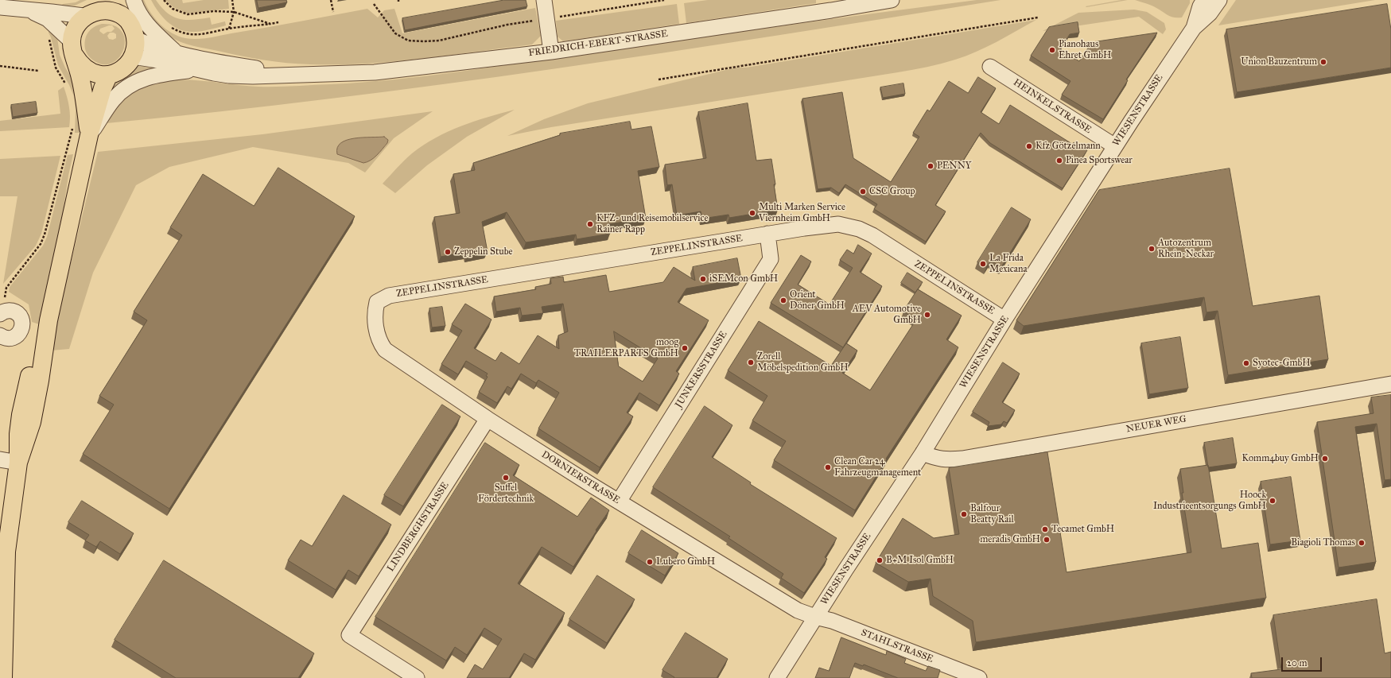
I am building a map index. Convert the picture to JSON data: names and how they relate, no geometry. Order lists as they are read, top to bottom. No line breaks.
{"streets":{"street":["FRIEDRICH-EBERT-STRASSE","HEINKELSTRASSE","WIESENSTRASSE","ZEPPELINSTRASSE","JUNKERSSTRASSE","NEUER WEG","DORNIERSTRASSE","LINDBERGHSTRASSE","STAHLSTRASSE"]},"crossings":[["HEINKELSTRASSE","WIESENSTRASSE"],["WIESENSTRASSE","ZEPPELINSTRASSE"],["WIESENSTRASSE","NEUER WEG"],["WIESENSTRASSE","DORNIERSTRASSE"],["WIESENSTRASSE","STAHLSTRASSE"],["ZEPPELINSTRASSE","JUNKERSSTRASSE"],["ZEPPELINSTRASSE","DORNIERSTRASSE"],["JUNKERSSTRASSE","DORNIERSTRASSE"],["DORNIERSTRASSE","LINDBERGHSTRASSE"],["DORNIERSTRASSE","STAHLSTRASSE"]],"places":["Pianohaus Ehret GmbH","Union Bauzentrum","Kfz Götzelmann","Pinea Sportswear","PENNY","CSC Group","Multi Marken Service Viernheim GmbH","KFZ- und Reisemobilservice Rainer Rapp","Autozentrum Rhein-Neckar","Zeppelin Stube","La Frida Mexicana","iSEMcon GmbH","Orient Döner GmbH","AEV Automotive GmbH","moog TRAILERPARTS GmbH","Zorell Möbelspedition GmbH","Syotec-GmbH","Komm4buy GmbH","Clean Car 24 Fahrzeugmanagement","Suffel Fördertechnik","Hoock Industrieentsorgungs GmbH","Balfour Beatty Rail","Tecamet GmbH","meradis GmbH","Biagioli Thomas","B+M Isol GmbH","Lubero GmbH"],"scale_bar":"20 m"}
